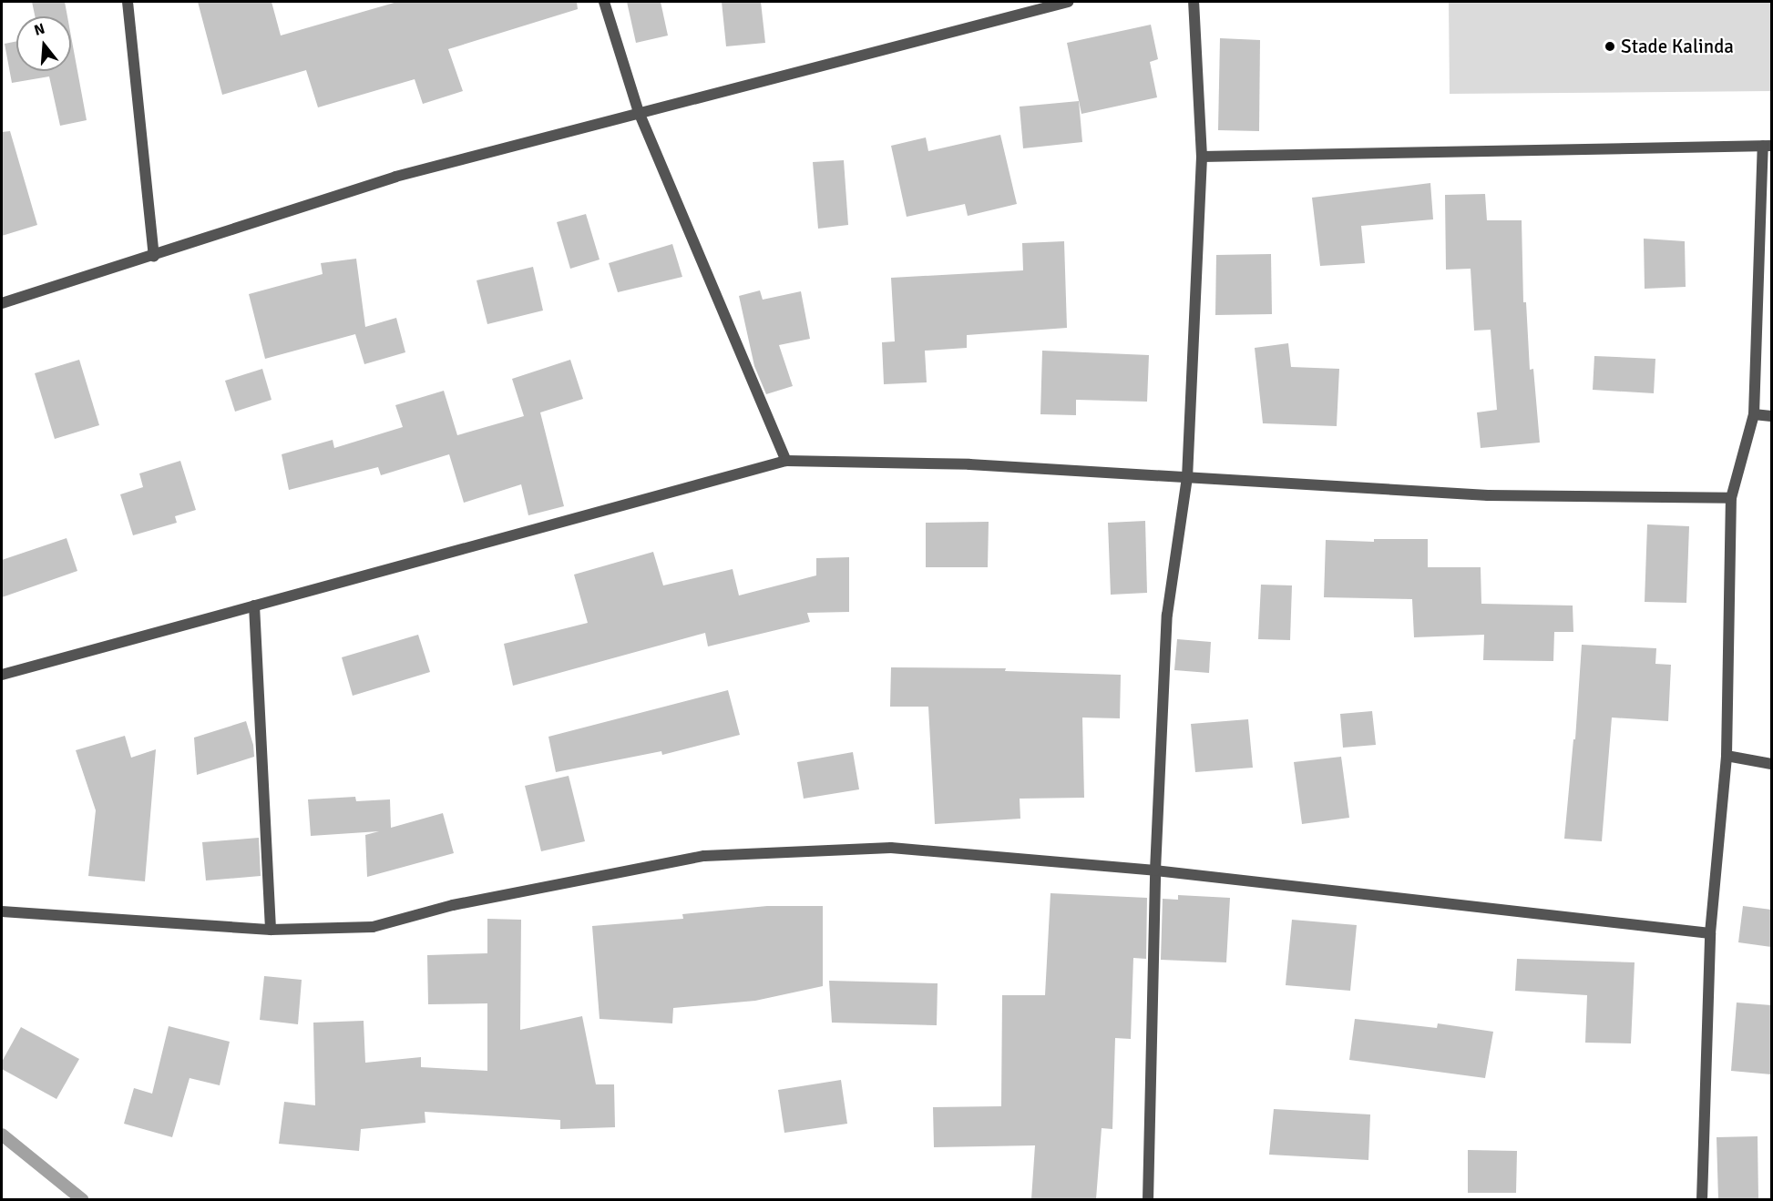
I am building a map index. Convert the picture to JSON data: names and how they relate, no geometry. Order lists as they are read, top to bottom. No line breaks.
{"places":["Stade Kalinda"],"north":"top"}
